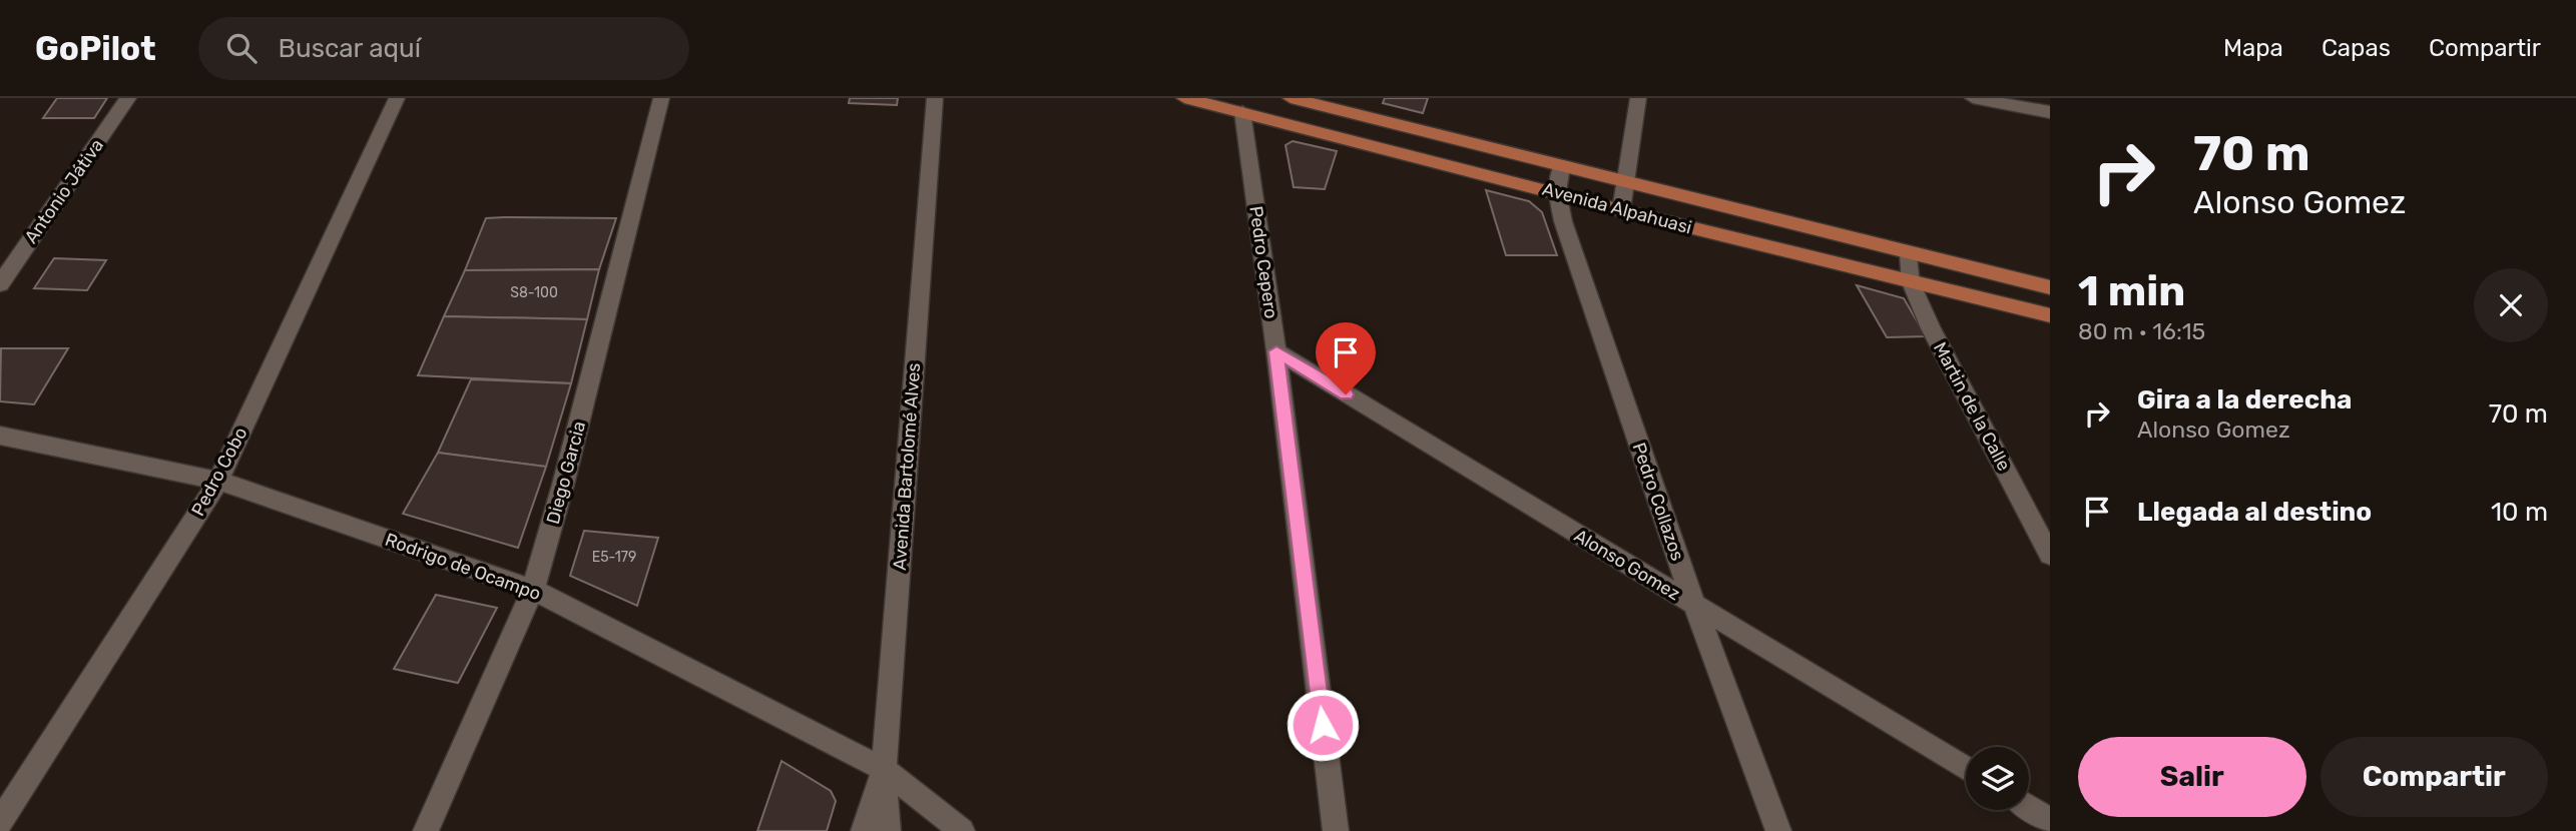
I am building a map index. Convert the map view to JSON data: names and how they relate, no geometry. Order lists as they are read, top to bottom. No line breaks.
{"streets":{"main road":["Avenida Alpahuasi"],"street":["Antonio Játiva","Pedro Cepero","Martin de la Calle","Avenida Bartolomé Alves","Pedro Cobo","Diego Garcia","Pedro Collazos","Alonso Gomez","Rodrigo de Ocampo"]},"crossings":[["Avenida Alpahuasi","Pedro Cepero"],["Avenida Alpahuasi","Martin de la Calle"],["Avenida Alpahuasi","Pedro Collazos"],["Pedro Cepero","Alonso Gomez"],["Avenida Bartolomé Alves","Rodrigo de Ocampo"],["Pedro Cobo","Rodrigo de Ocampo"],["Diego Garcia","Rodrigo de Ocampo"],["Pedro Collazos","Alonso Gomez"]],"house_numbers":["S8-100","E5-179"],"page":{"header":"GoPilot","search":"Buscar aquí","nav":["Mapa","Capas","Compartir"],"turn":["70 m","Alonso Gomez"],"heading":["1 min","80 m · 16:15"],"list":[{"name":"Gira a la derecha","note":"Alonso Gomez","value":"70 m"},{"name":"Llegada al destino","value":"10 m"}],"buttons":["Salir","Compartir"]}}
